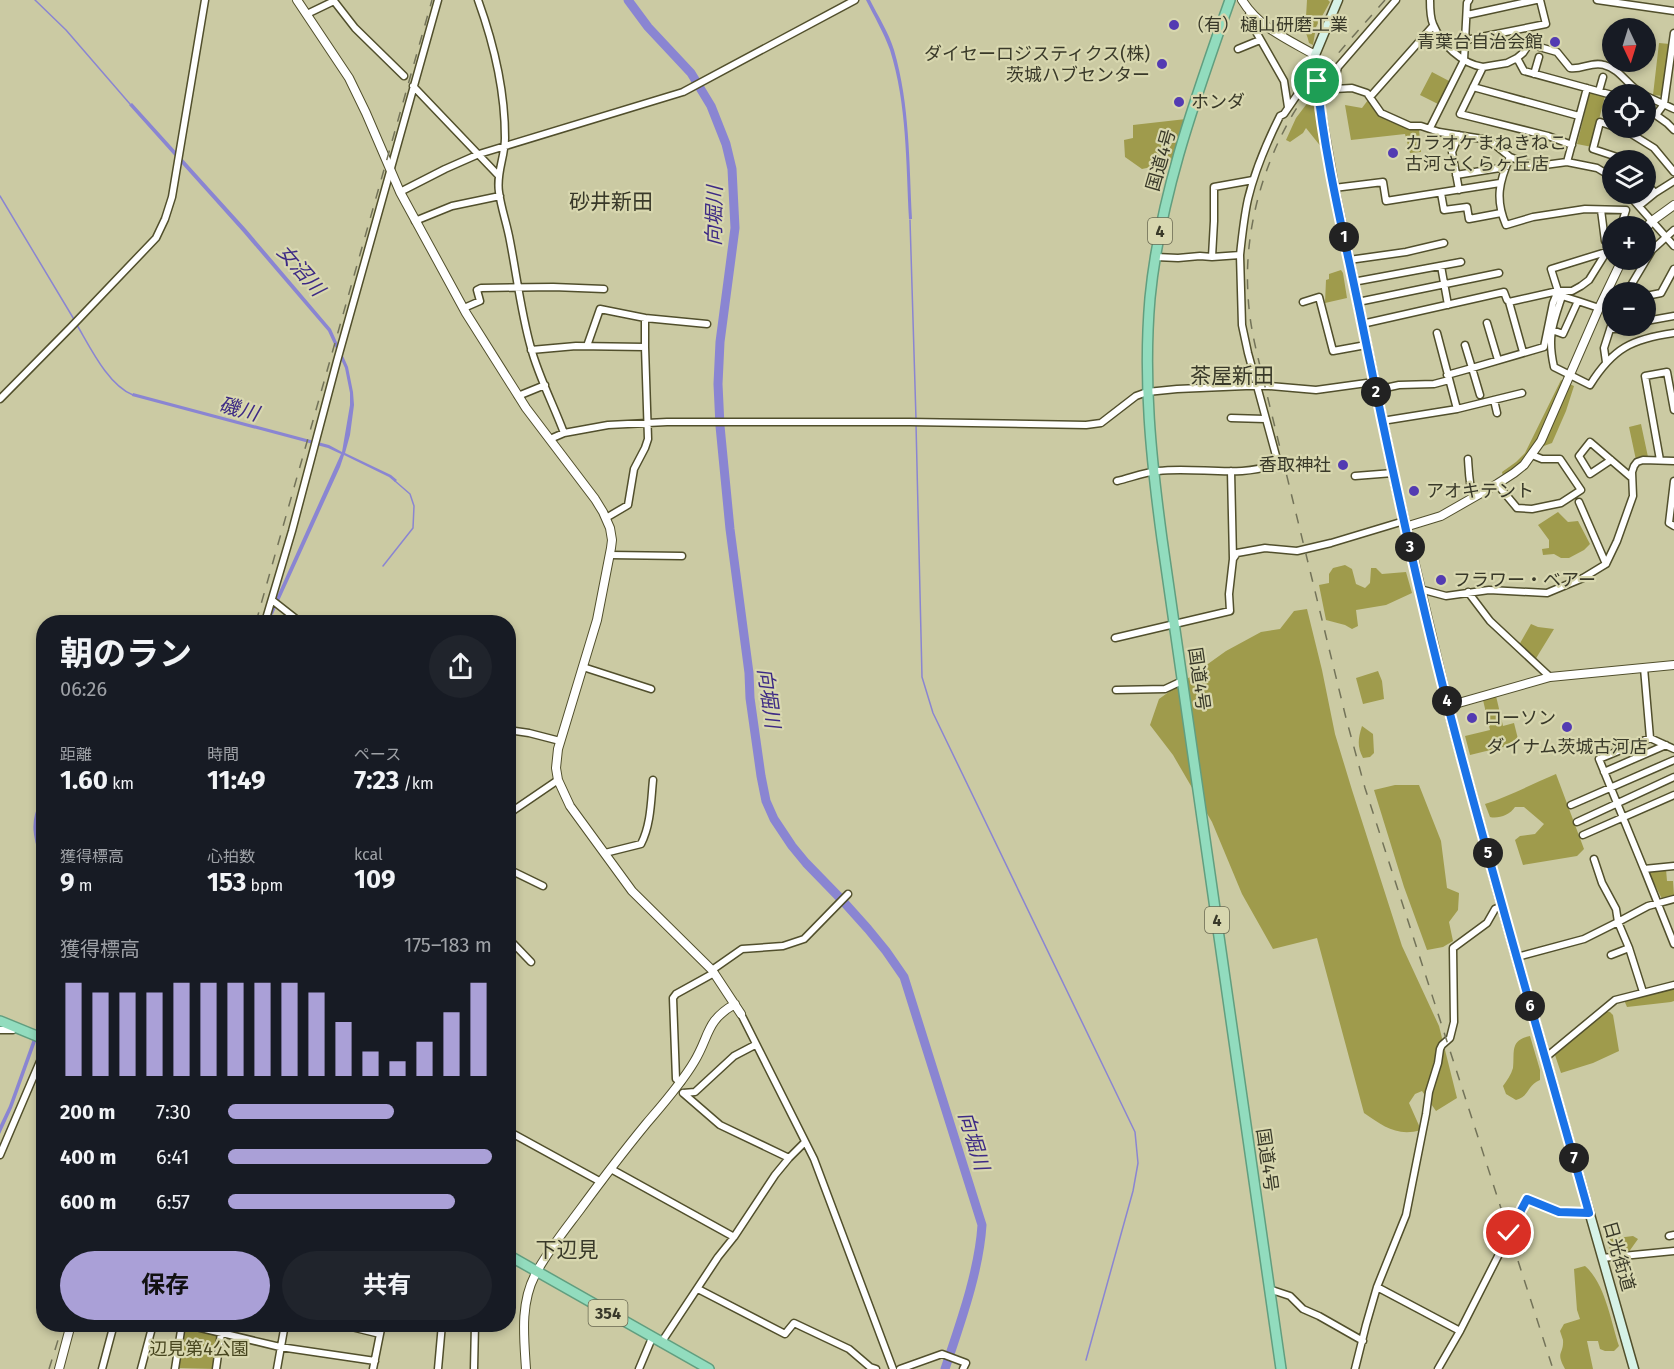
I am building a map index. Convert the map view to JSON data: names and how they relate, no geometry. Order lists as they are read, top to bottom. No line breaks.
{"streets":{"highway":["国道4号","4","354"],"main road":["日光街道"]},"districts":["砂井新田","茶屋新田","下辺見"],"water":["向堀川","女沼川","磯川"],"parks":["辺見第4公園"],"places":["（有）樋山研磨工業","青葉台自治会館","ダイセーロジスティクス(株) 茨城ハブセンター","ホンダ","カラオケまねきねこ 古河さくらヶ丘店","香取神社","アオキテント","フラワー・ベアー","ローソン","ダイナム茨城古河店"],"north":"bottom","page":{"map_buttons":["+","−"],"pins":["1","2","3","4","5","6","7"],"heading":["朝のラン","06:26"],"stats":[["距離","1.60 km"],["時間","11:49"],["ペース","7:23 /km"],["獲得標高","9 m"],["心拍数","153 bpm"],["kcal","109"]],"chart":["獲得標高","175–183 m"],"list":[{"name":"200 m","note":"7:30"},{"name":"400 m","note":"6:41"},{"name":"600 m","note":"6:57"}],"buttons":["保存","共有"]}}
